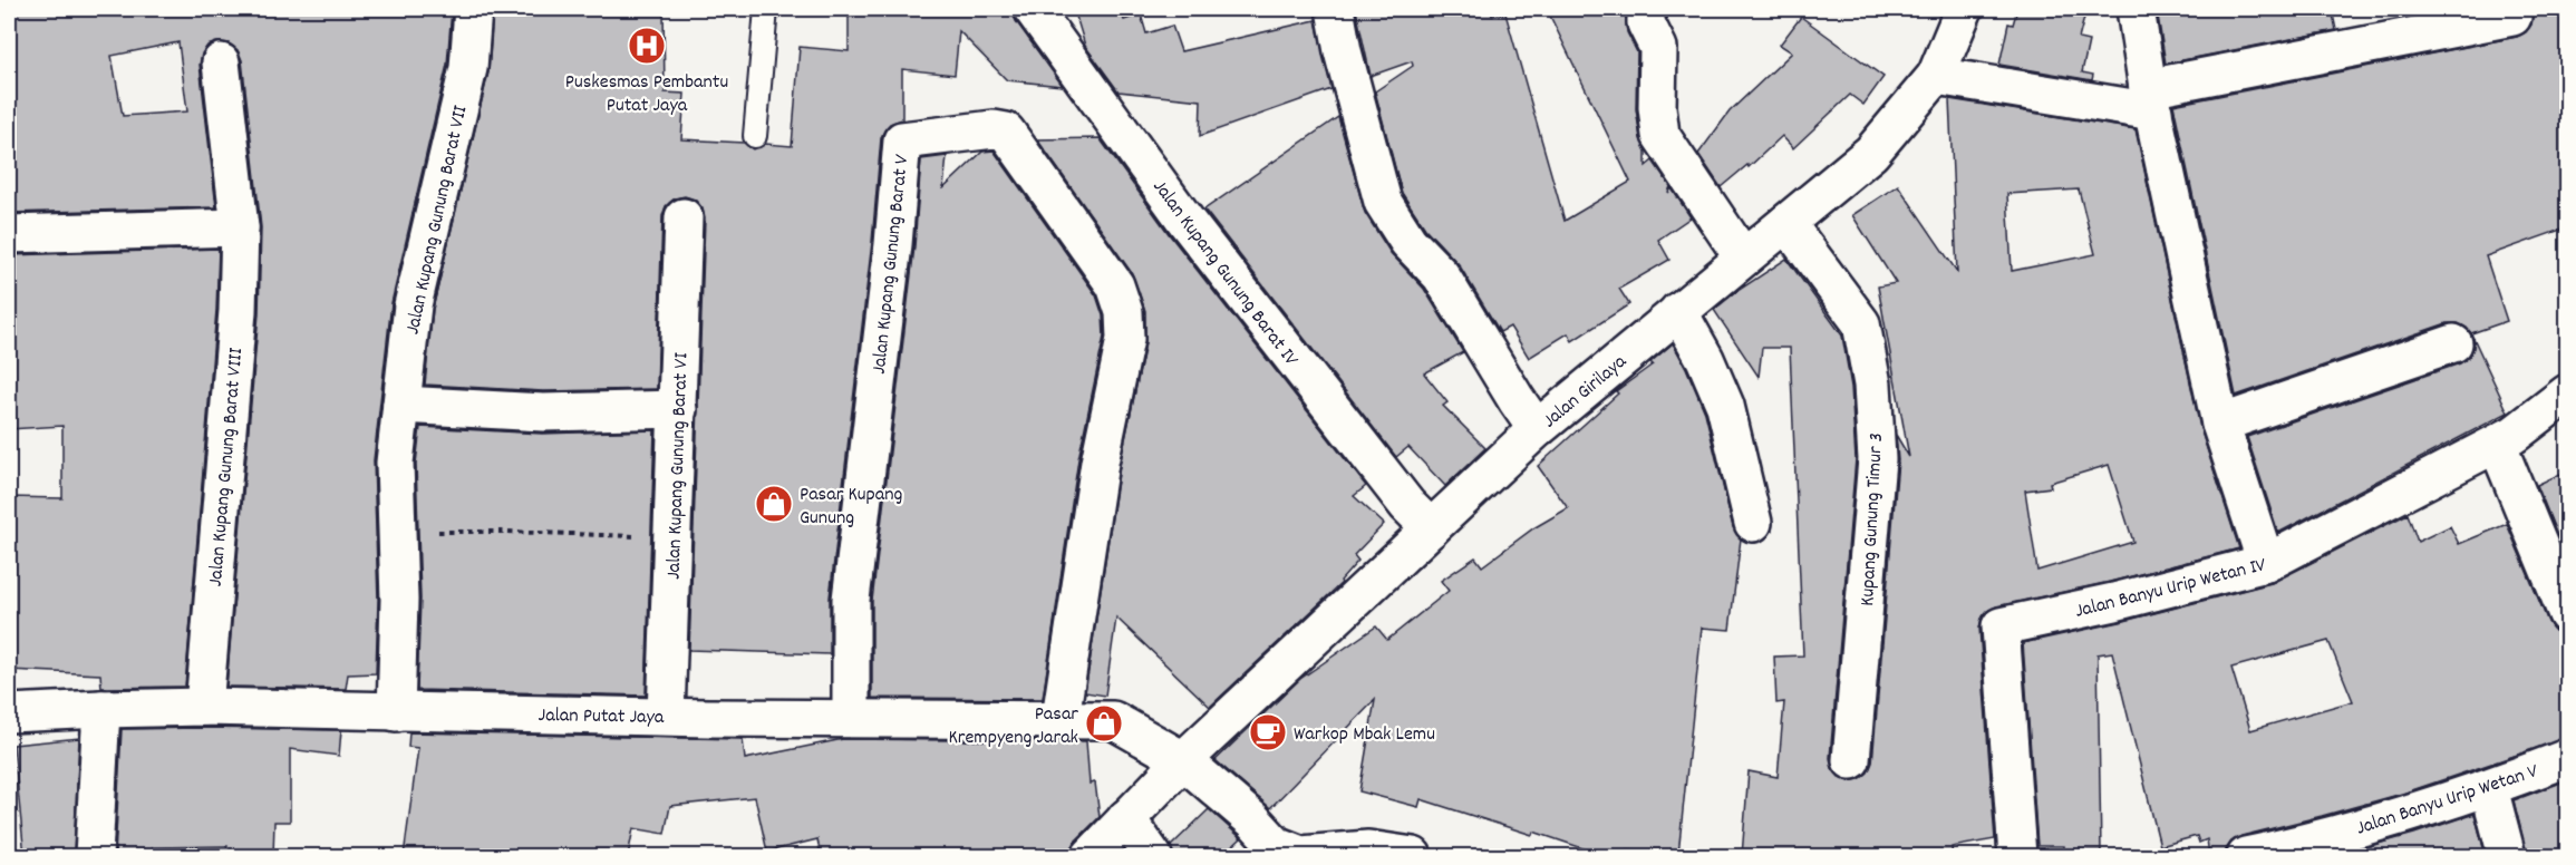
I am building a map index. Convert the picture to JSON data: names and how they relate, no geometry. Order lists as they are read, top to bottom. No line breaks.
{"streets":{"street":["Jalan Kupang Gunung Barat VII","Jalan Kupang Gunung Barat V","Jalan Kupang Gunung Barat IV","Jalan Girilaya","Jalan Kupang Gunung Barat VI","Jalan Kupang Gunung Barat VIII","Kupang Gunung Timur 3","Jalan Banyu Urip Wetan IV","Jalan Putat Jaya","Jalan Banyu Urip Wetan V"]},"crossings":[["Jalan Kupang Gunung Barat VII","Jalan Putat Jaya"],["Jalan Kupang Gunung Barat V","Jalan Putat Jaya"],["Jalan Kupang Gunung Barat IV","Jalan Girilaya"],["Jalan Girilaya","Kupang Gunung Timur 3"],["Jalan Girilaya","Jalan Putat Jaya"],["Jalan Kupang Gunung Barat VI","Jalan Putat Jaya"],["Jalan Kupang Gunung Barat VIII","Jalan Putat Jaya"]],"places":{"hospital":["Puskesmas Pembantu Putat Jaya"],"shop":["Pasar Kupang Gunung","Pasar Krempyeng Jarak"],"cafe":["Warkop Mbak Lemu"]}}
